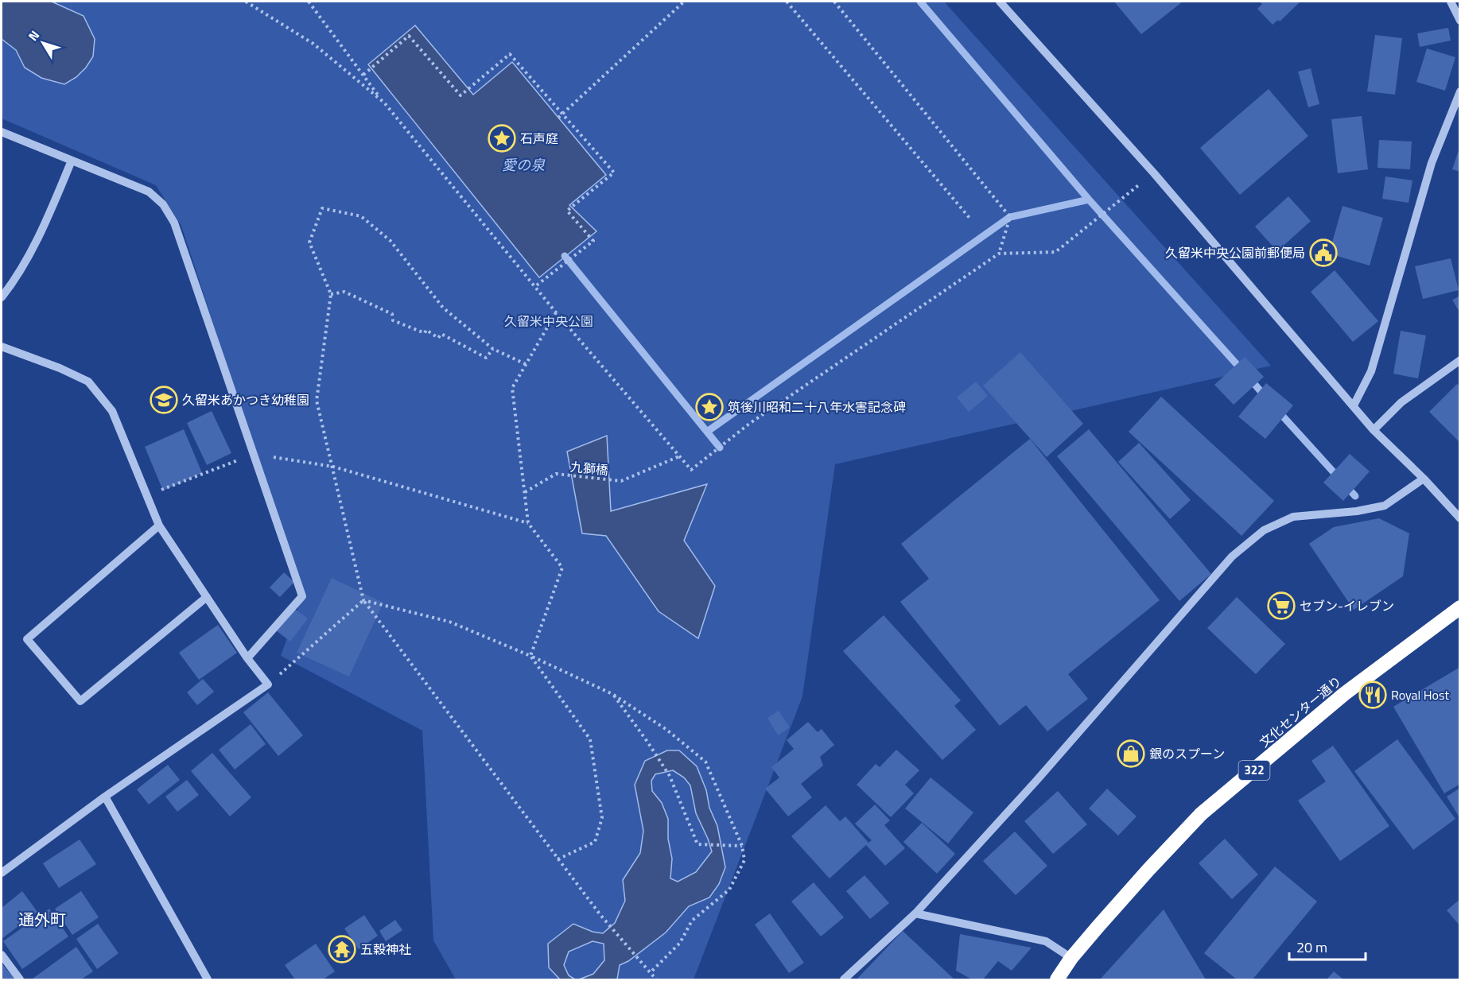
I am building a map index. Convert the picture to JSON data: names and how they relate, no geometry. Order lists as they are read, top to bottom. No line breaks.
{"streets":{"highway":["文化センター通り","322"],"path":["九獅橋"]},"districts":["通外町"],"water":["愛の泉"],"parks":["久留米中央公園"],"places":{"place":["石声庭","筑後川昭和二十八年水害記念碑"],"public building":["久留米中央公園前郵便局"],"school or university":["久留米あかつき幼稚園"],"supermarket":["セブン-イレブン"],"restaurant":["Royal Host"],"shop":["銀のスプーン"],"temple":["五穀神社"]},"scale_bar":"20 m","north":"top left"}
